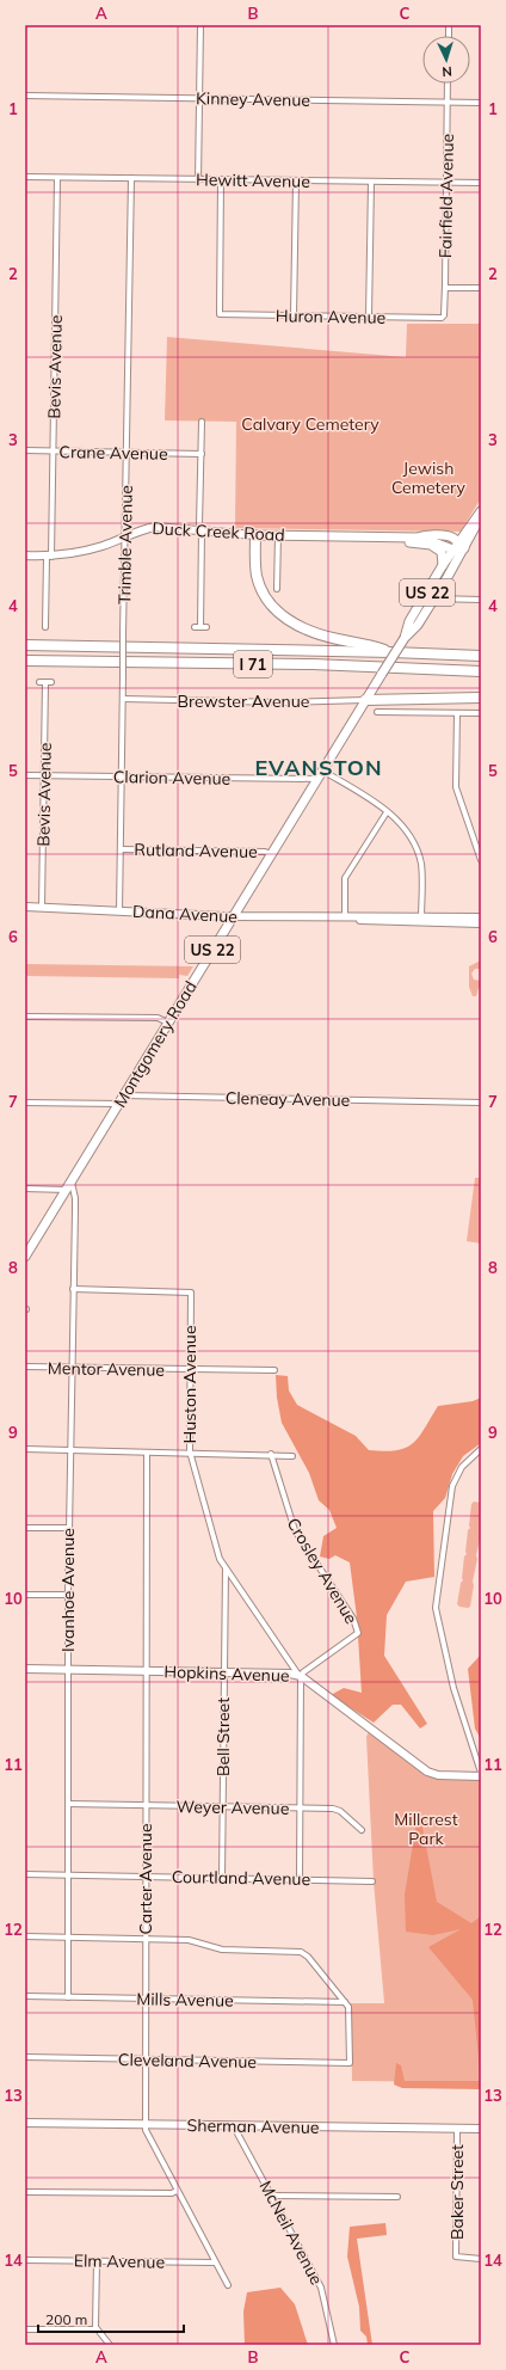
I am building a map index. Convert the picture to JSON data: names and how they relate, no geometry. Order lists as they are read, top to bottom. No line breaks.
{"streets":{"highway":["I 71"],"main road":["Duck Creek Road","US 22","Montgomery Road"],"street":["Kinney Avenue","Hewitt Avenue","Fairfield Avenue","Huron Avenue","Bevis Avenue","Crane Avenue","Trimble Avenue","Brewster Avenue","Clarion Avenue","Rutland Avenue","Dana Avenue","Cleneay Avenue","Mentor Avenue","Huston Avenue","Crosley Avenue","Ivanhoe Avenue","Hopkins Avenue","Bell Street","Weyer Avenue","Courtland Avenue","Carter Avenue","Mills Avenue","Cleveland Avenue","Sherman Avenue","Baker Street","McNeil Avenue","Elm Avenue"]},"crossings":[["Kinney Avenue","Fairfield Avenue"],["Hewitt Avenue","Fairfield Avenue"],["Hewitt Avenue","Huron Avenue"],["Hewitt Avenue","Bevis Avenue"],["Hewitt Avenue","Trimble Avenue"],["Fairfield Avenue","Huron Avenue"],["Bevis Avenue","Crane Avenue"],["Bevis Avenue","Duck Creek Road"],["Bevis Avenue","Clarion Avenue"],["Bevis Avenue","Dana Avenue"],["Crane Avenue","Trimble Avenue"],["Duck Creek Road","Trimble Avenue"],["Duck Creek Road","Montgomery Road"],["Trimble Avenue","Brewster Avenue"],["Trimble Avenue","Clarion Avenue"],["Trimble Avenue","Rutland Avenue"],["Trimble Avenue","Dana Avenue"],["Brewster Avenue","Montgomery Road"],["Clarion Avenue","Montgomery Road"],["Rutland Avenue","Montgomery Road"],["Dana Avenue","Montgomery Road"],["Montgomery Road","Cleneay Avenue"],["Montgomery Road","Ivanhoe Avenue"],["Mentor Avenue","Huston Avenue"],["Mentor Avenue","Ivanhoe Avenue"],["Huston Avenue","Crosley Avenue"],["Huston Avenue","Ivanhoe Avenue"],["Huston Avenue","Hopkins Avenue"],["Huston Avenue","Bell Street"],["Crosley Avenue","Hopkins Avenue"],["Ivanhoe Avenue","Hopkins Avenue"],["Ivanhoe Avenue","Weyer Avenue"],["Ivanhoe Avenue","Courtland Avenue"],["Ivanhoe Avenue","Mills Avenue"],["Hopkins Avenue","Bell Street"],["Hopkins Avenue","Carter Avenue"],["Bell Street","Weyer Avenue"],["Bell Street","Courtland Avenue"],["Weyer Avenue","Carter Avenue"],["Courtland Avenue","Carter Avenue"],["Carter Avenue","Mills Avenue"],["Carter Avenue","Cleveland Avenue"],["Carter Avenue","Sherman Avenue"],["Carter Avenue","Elm Avenue"],["Mills Avenue","Cleveland Avenue"],["Sherman Avenue","Baker Street"],["Sherman Avenue","McNeil Avenue"]],"districts":["EVANSTON"],"parks":["Calvary Cemetery","Jewish Cemetery","Millcrest Park"],"scale_bar":"200 m","north":"bottom","grid":{"columns":["A","B","C"],"rows":["1","2","3","4","5","6","7","8","9","10","11","12","13","14"]}}
